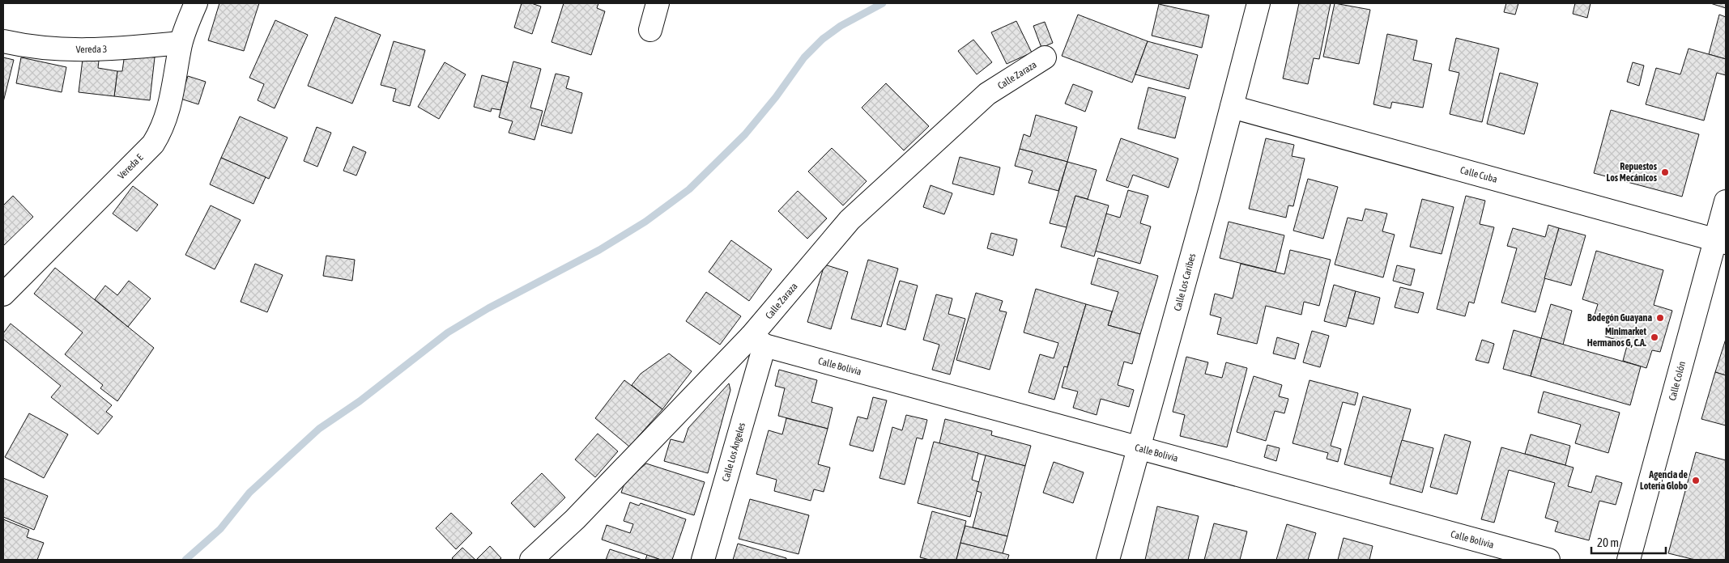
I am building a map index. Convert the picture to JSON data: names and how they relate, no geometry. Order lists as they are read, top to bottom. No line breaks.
{"streets":{"street":["Vereda 3","Calle Zaraza","Vereda E","Calle Cuba","Calle Los Caribes","Calle Bolivia","Calle Colón","Calle Los Ángeles"]},"crossings":[["Vereda 3","Vereda E"],["Calle Zaraza","Calle Bolivia"],["Calle Zaraza","Calle Los Ángeles"],["Calle Cuba","Calle Los Caribes"],["Calle Cuba","Calle Colón"],["Calle Los Caribes","Calle Bolivia"],["Calle Bolivia","Calle Los Ángeles"]],"places":["Repuestos Los Mecánicos","Bodegón Guayana","Minimarket Hermanos G, C.A.","Agencia de Lotería Globo"],"scale_bar":"20 m"}
